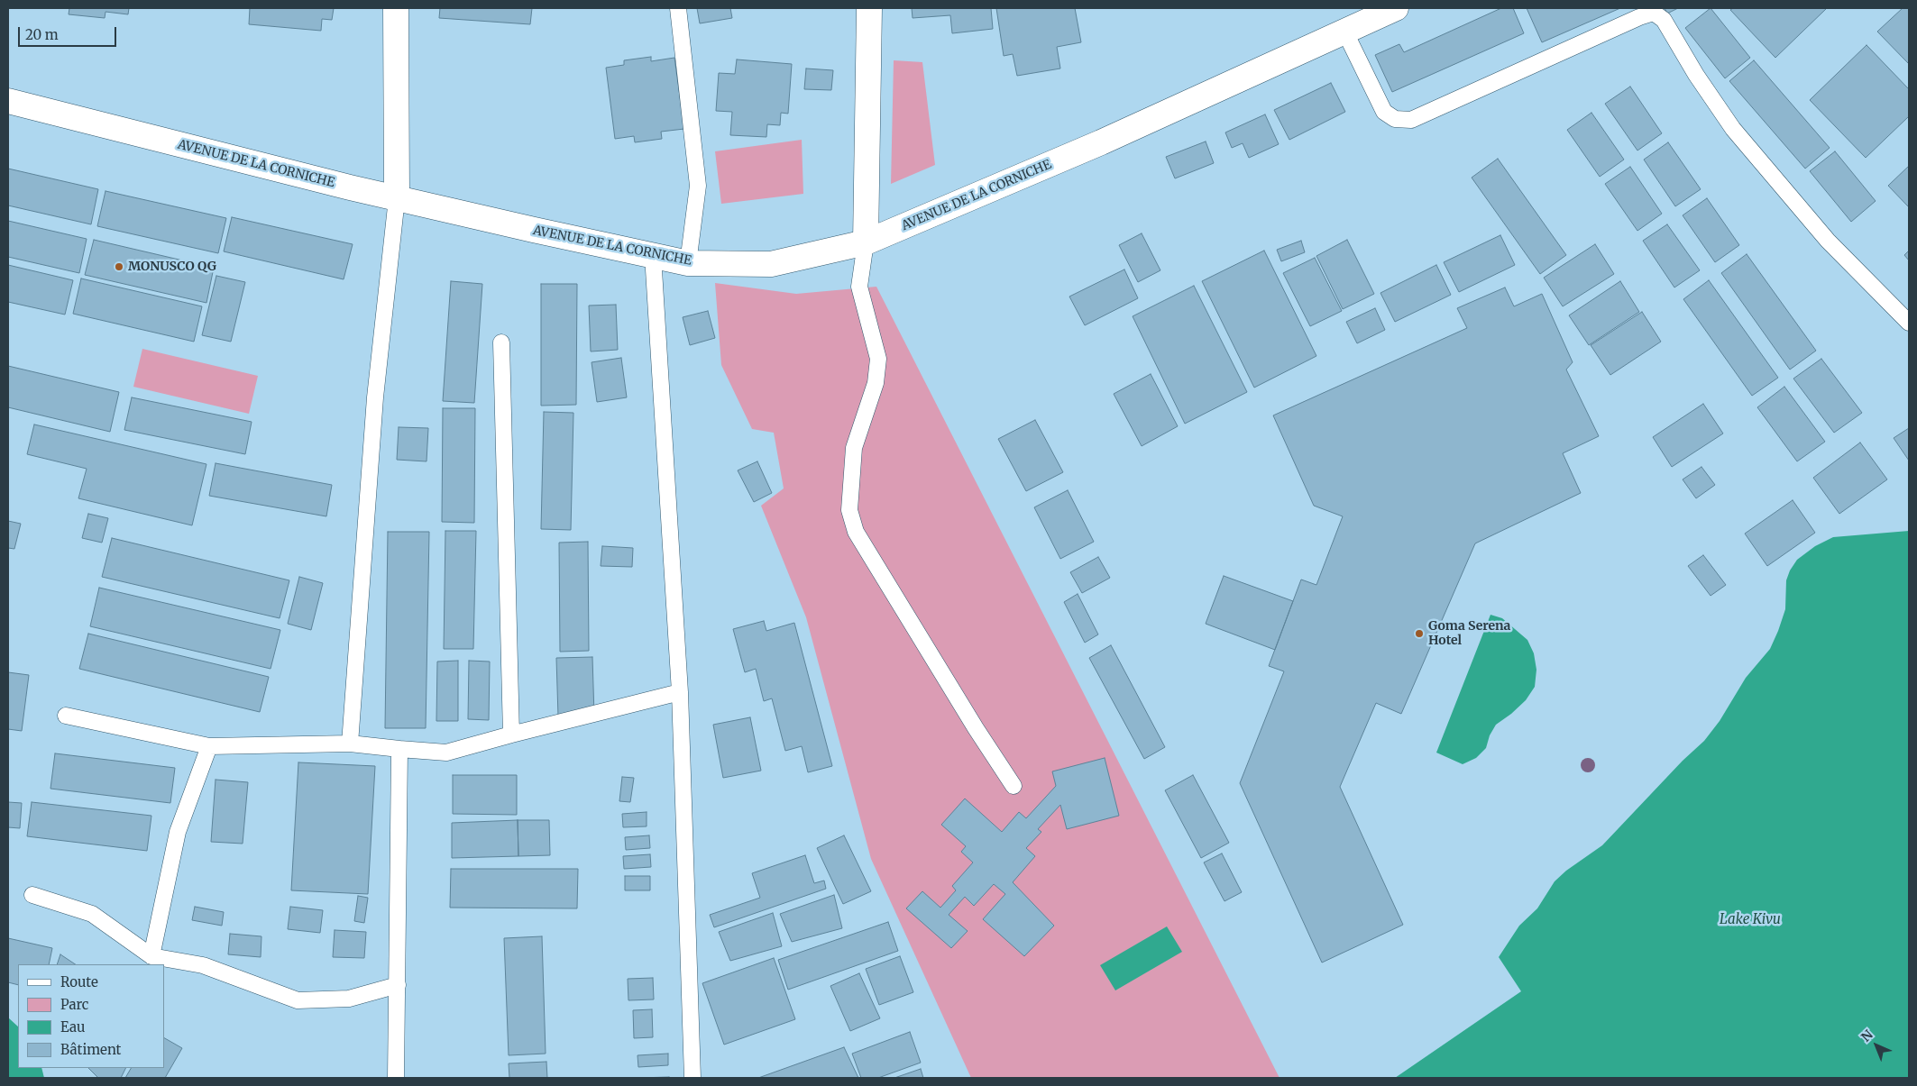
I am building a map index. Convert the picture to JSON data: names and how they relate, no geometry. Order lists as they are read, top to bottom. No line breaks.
{"streets":{"street":["AVENUE DE LA CORNICHE"]},"water":["Lake Kivu"],"places":["MONUSCO QG","Goma Serena Hotel"],"legend":["Route","Parc","Eau","Bâtiment"],"scale_bar":"20 m","north":"top left"}
